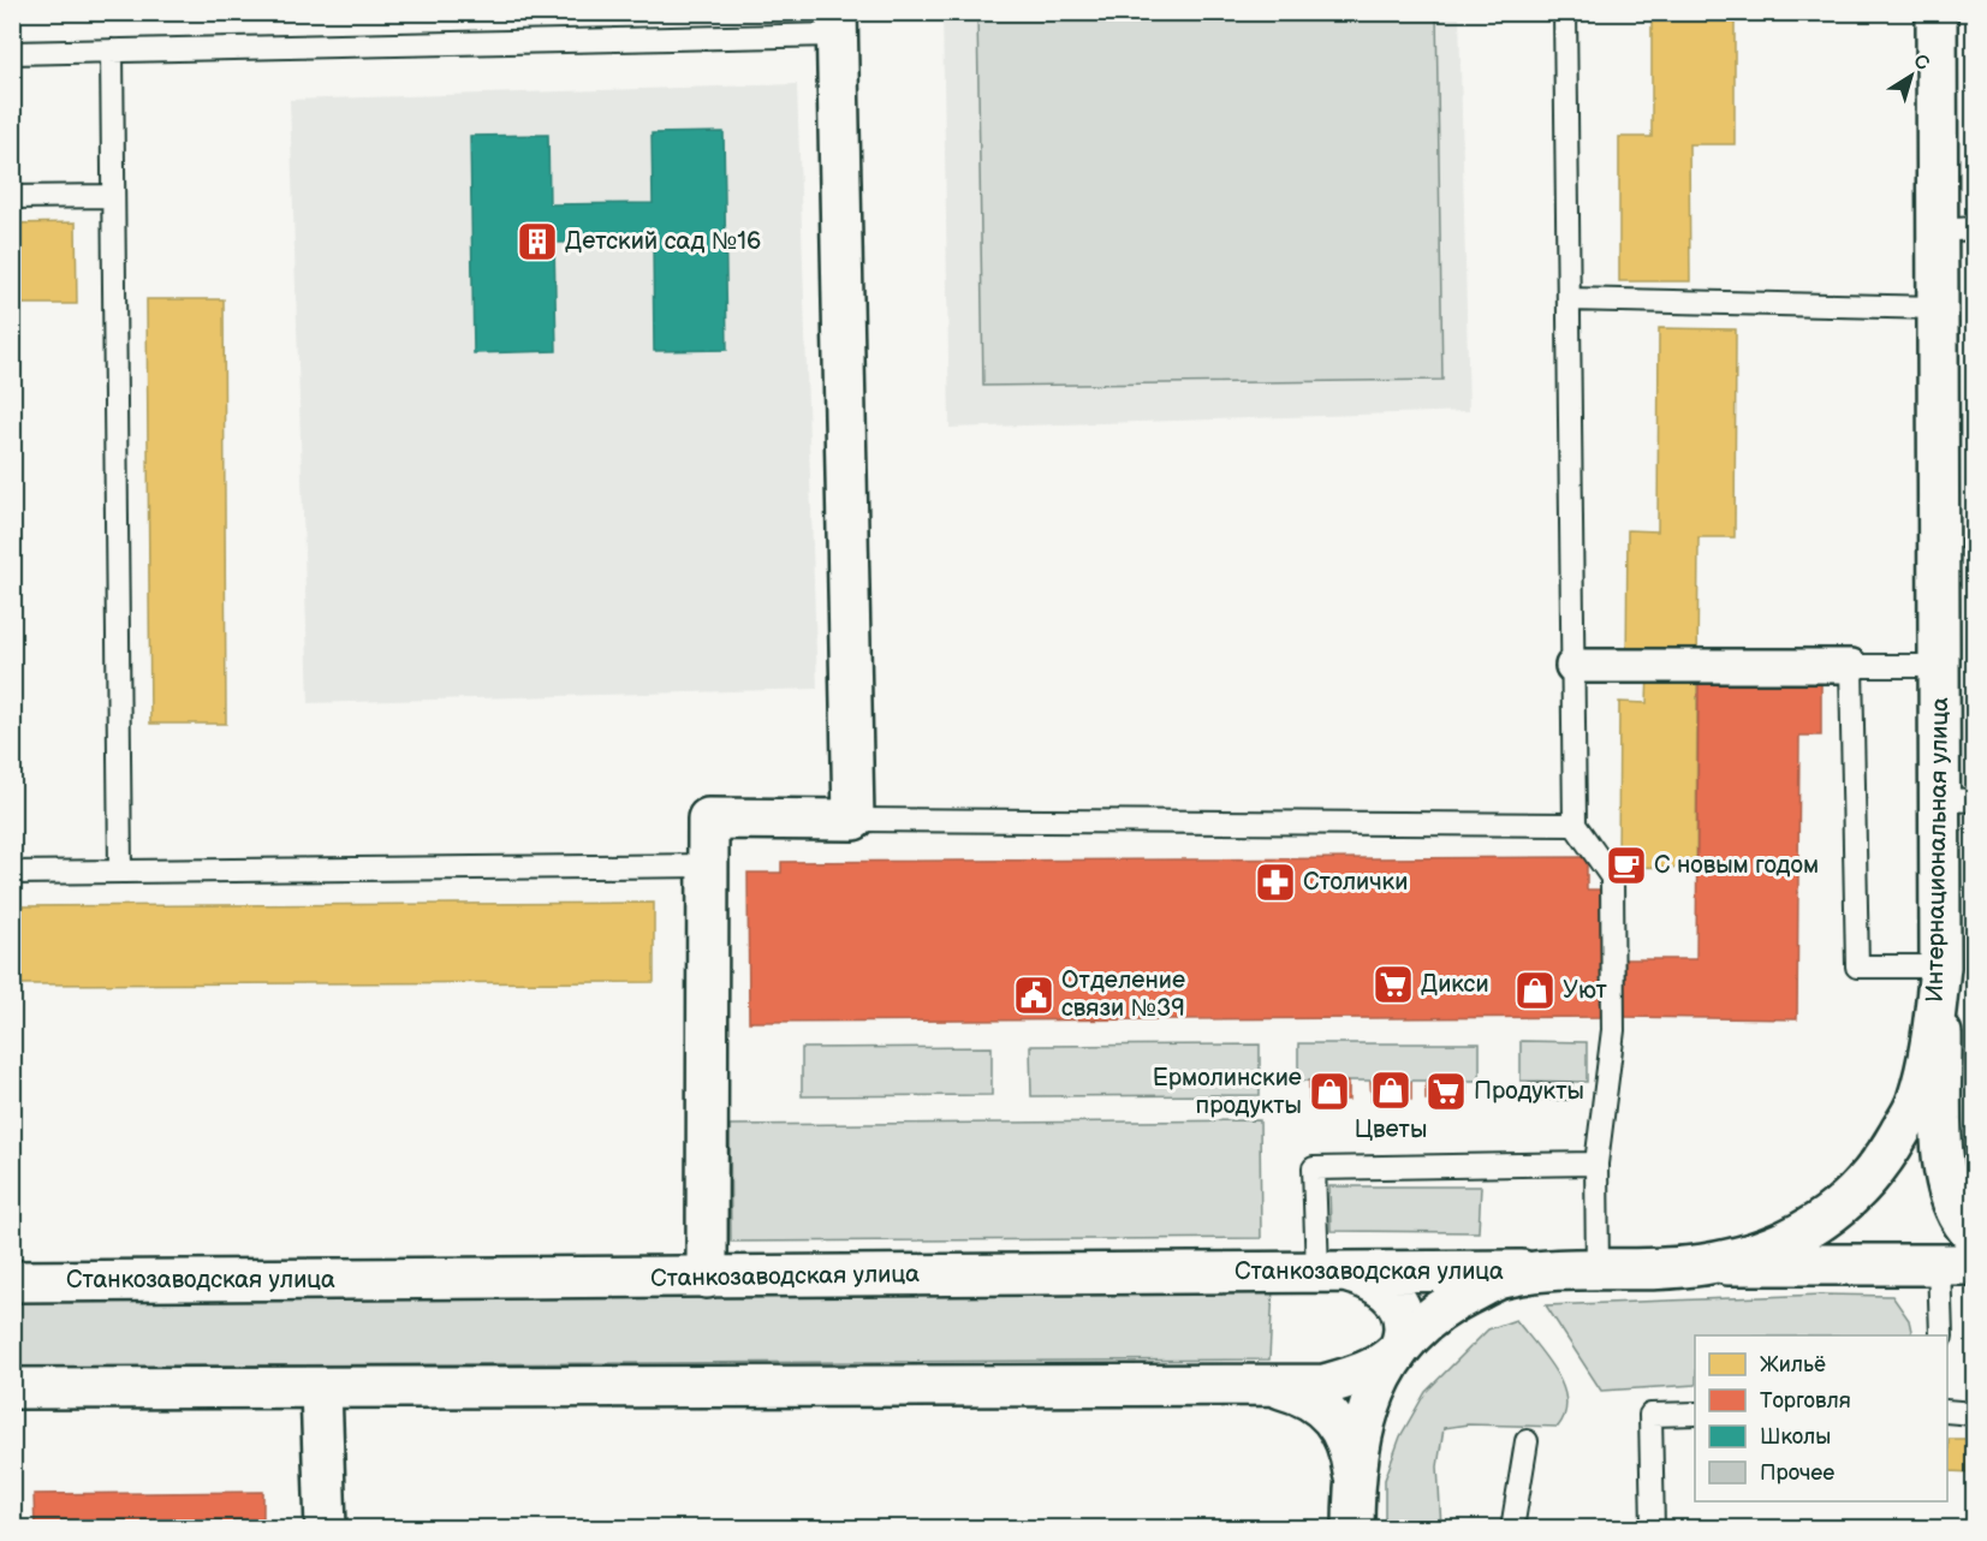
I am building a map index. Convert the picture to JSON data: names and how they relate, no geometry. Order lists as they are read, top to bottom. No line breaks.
{"streets":{"street":["Интернациональная улица","Станкозаводская улица"]},"crossings":[["Интернациональная улица","Станкозаводская улица"]],"places":{"building":["Детский сад №16"],"cafe":["С новым годом"],"pharmacy":["Столички"],"supermarket":["Дикси","Продукты"],"shop":["Уют","Цветы","Ермолинские продукты"],"public building":["Отделение связи №39"]},"legend":["Жильё","Торговля","Школы","Прочее"],"north":"top right"}
